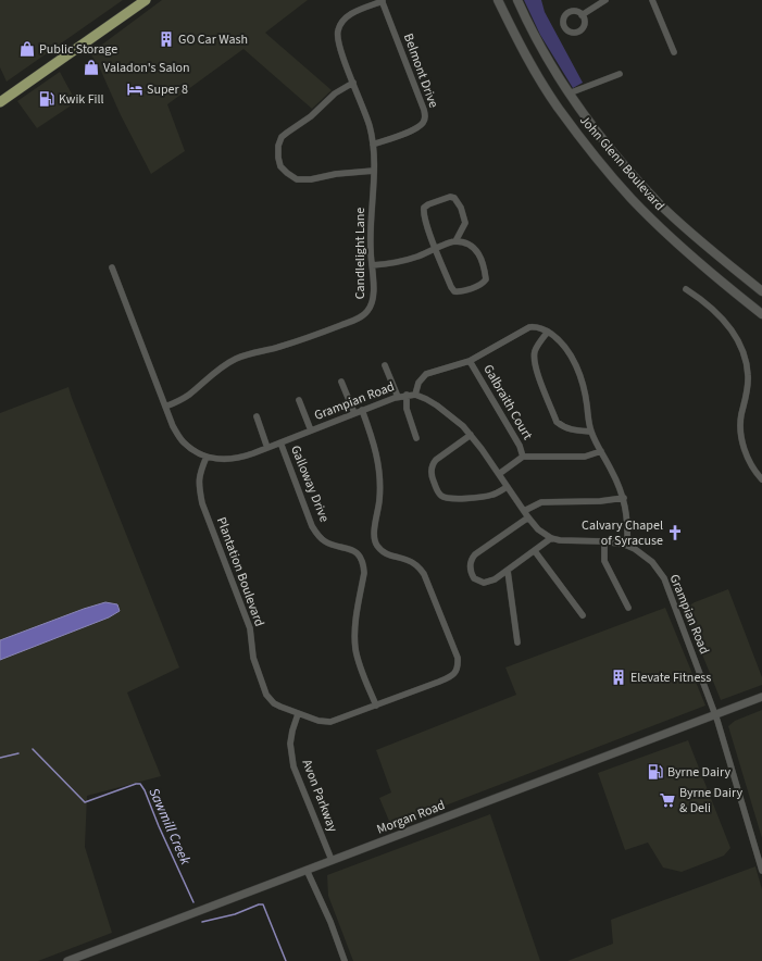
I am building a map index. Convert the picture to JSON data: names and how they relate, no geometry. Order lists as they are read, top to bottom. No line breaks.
{"streets":{"main road":["John Glenn Boulevard"],"street":["Belmont Drive","Candlelight Lane","Grampian Road","Galbraith Court","Galloway Drive","Plantation Boulevard","Avon Parkway","Morgan Road"]},"crossings":[["Belmont Drive","Candlelight Lane"],["Candlelight Lane","Grampian Road"],["Grampian Road","Galloway Drive"],["Grampian Road","Plantation Boulevard"],["Grampian Road","Morgan Road"],["Galloway Drive","Plantation Boulevard"],["Plantation Boulevard","Avon Parkway"],["Avon Parkway","Morgan Road"]],"water":["Sawmill Creek"],"places":{"building":["GO Car Wash","Elevate Fitness"],"shop":["Public Storage","Valadon's Salon"],"hotel":["Super 8"],"fuel station":["Kwik Fill","Byrne Dairy"],"church":["Calvary Chapel of Syracuse"],"supermarket":["Byrne Dairy & Deli"]}}
